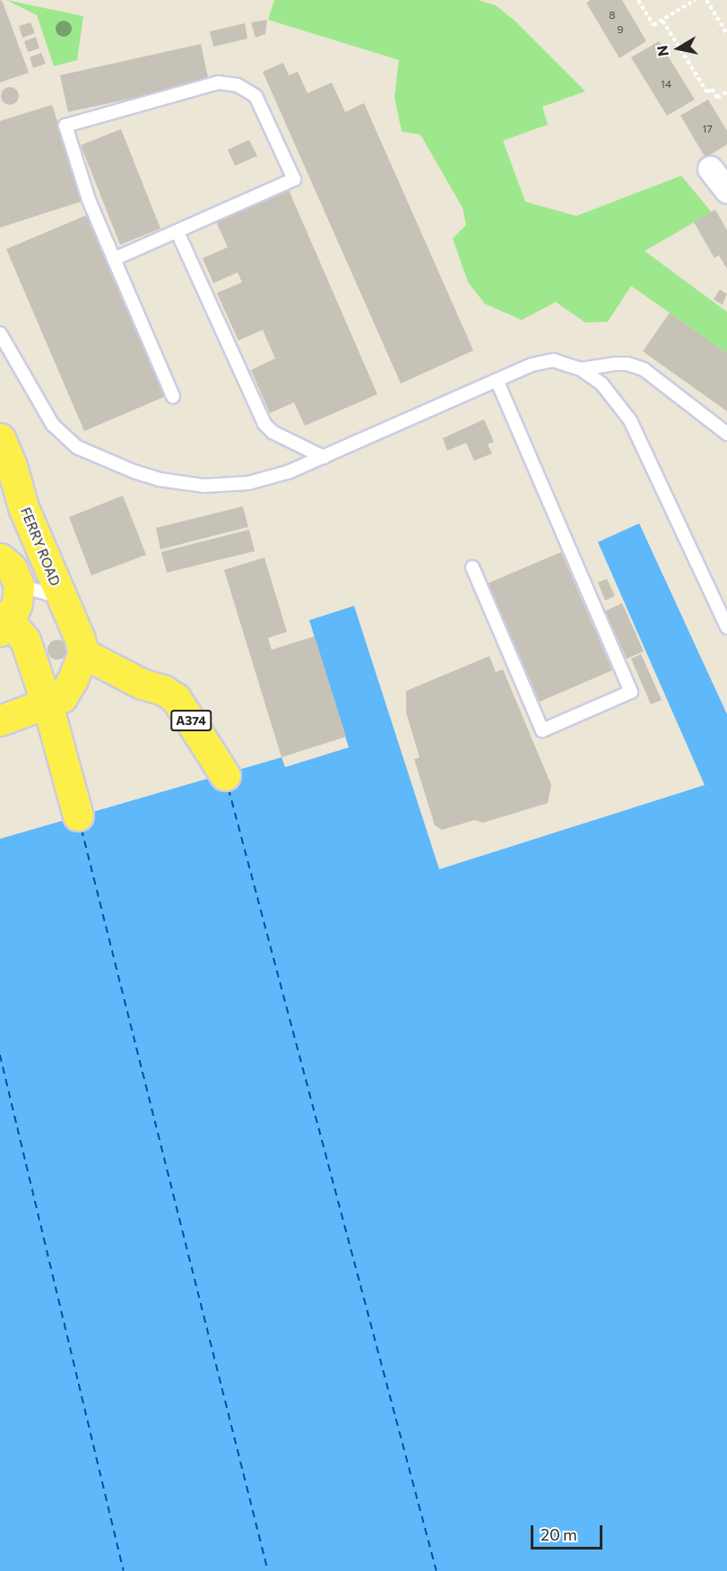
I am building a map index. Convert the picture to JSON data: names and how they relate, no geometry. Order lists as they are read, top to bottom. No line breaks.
{"streets":{"main road":["FERRY ROAD","A374"]},"crossings":[["FERRY ROAD","A374"]],"house_numbers":["8","9","14","17"],"scale_bar":"20 m","north":"left"}
